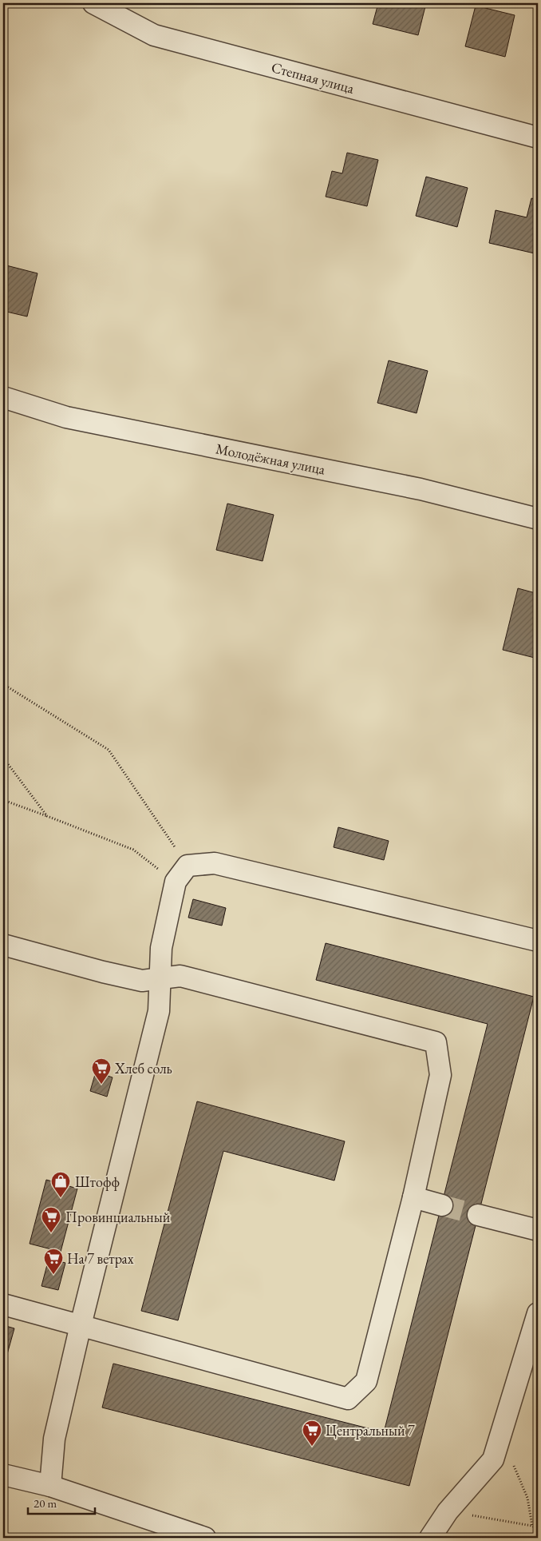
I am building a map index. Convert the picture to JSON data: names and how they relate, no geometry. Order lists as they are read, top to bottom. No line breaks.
{"streets":{"street":["Степная улица","Молодёжная улица"]},"places":{"supermarket":["Хлеб соль","Провинциальный","На 7 ветрах","Центральный 7"],"shop":["Штофф"]},"scale_bar":"20 m"}
